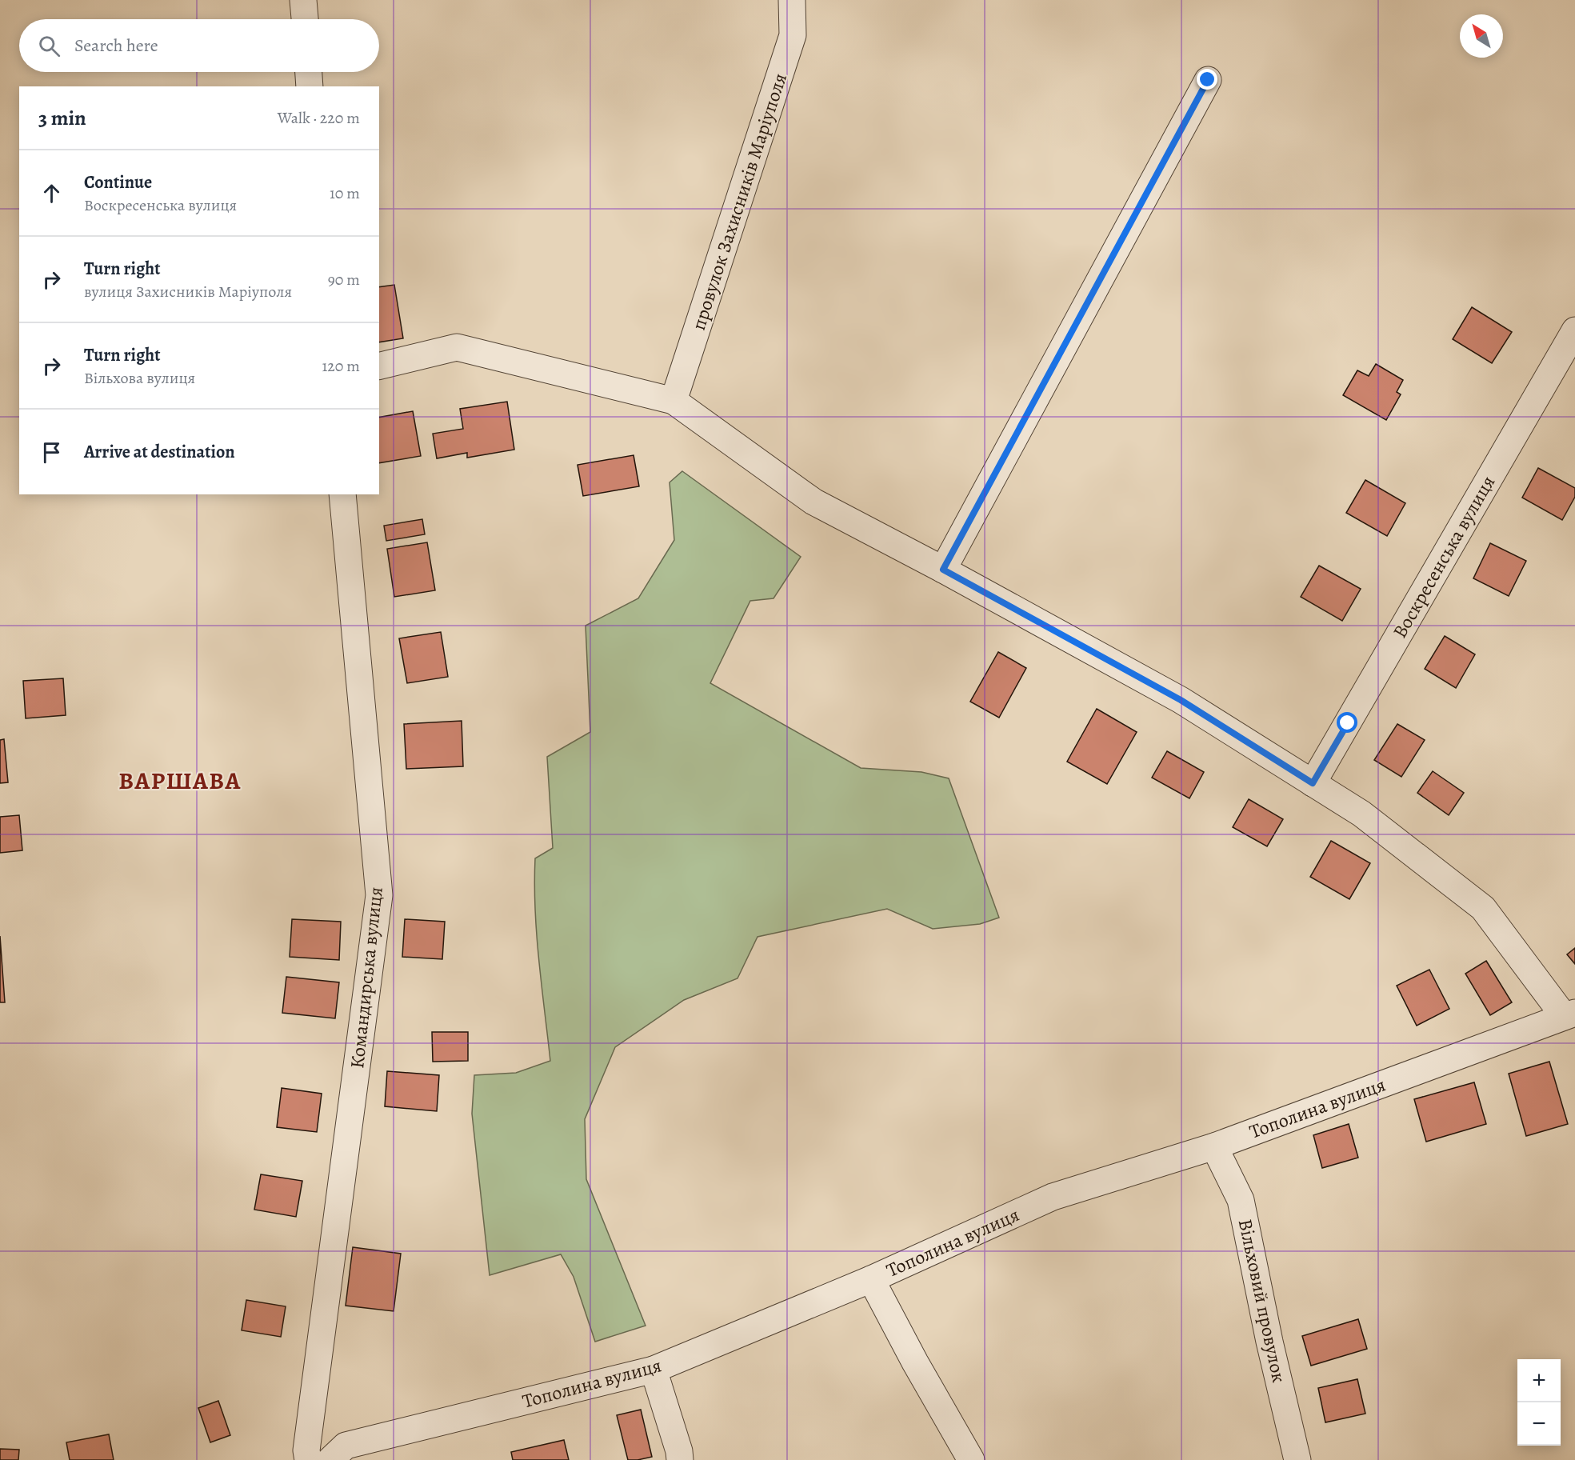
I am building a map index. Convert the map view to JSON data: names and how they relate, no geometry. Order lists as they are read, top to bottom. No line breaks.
{"streets":{"street":["провулок Захисників Маріуполя","Воскресенська вулиця","Командирська вулиця","Тополина вулиця","Вільховий провулок"]},"crossings":[["Тополина вулиця","Вільховий провулок"]],"districts":["ВАРШАВА"],"north":"top left","page":{"search":"Search here","heading":["3 min","Walk · 220 m"],"list":[["Continue","Воскресенська вулиця","10 m"],["Turn right","вулиця Захисників Маріуполя","90 m"],["Turn right","Вільхова вулиця","120 m"],"Arrive at destination"],"map_buttons":["+","−"]}}
